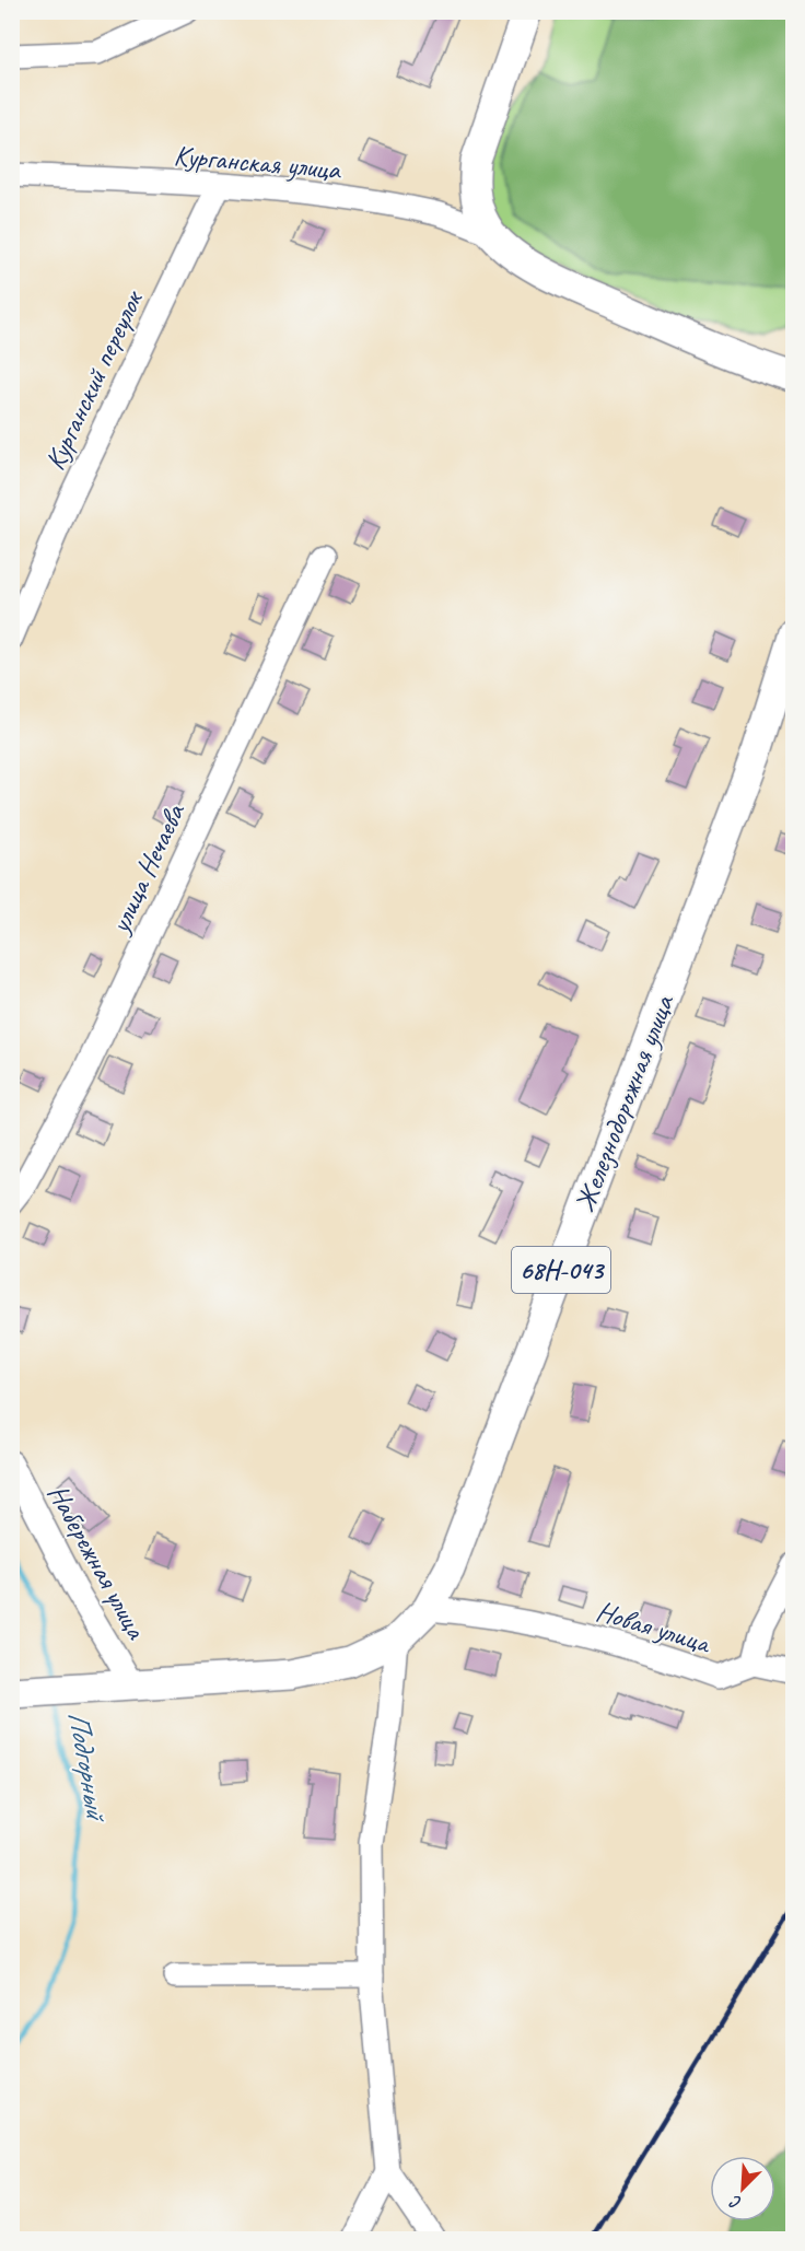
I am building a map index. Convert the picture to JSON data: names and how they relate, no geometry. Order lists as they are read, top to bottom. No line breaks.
{"streets":{"main road":["Железнодорожная улица","68Н-043"],"street":["Курганская улица","Курганский переулок","улица Нечаева","Набережная улица","Новая улица"]},"crossings":[["Курганская улица","Курганский переулок"],["Железнодорожная улица","68Н-043"],["Железнодорожная улица","Набережная улица"],["Железнодорожная улица","Новая улица"],["68Н-043","Набережная улица"]],"water":["Подгорный"],"north":"bottom left"}
